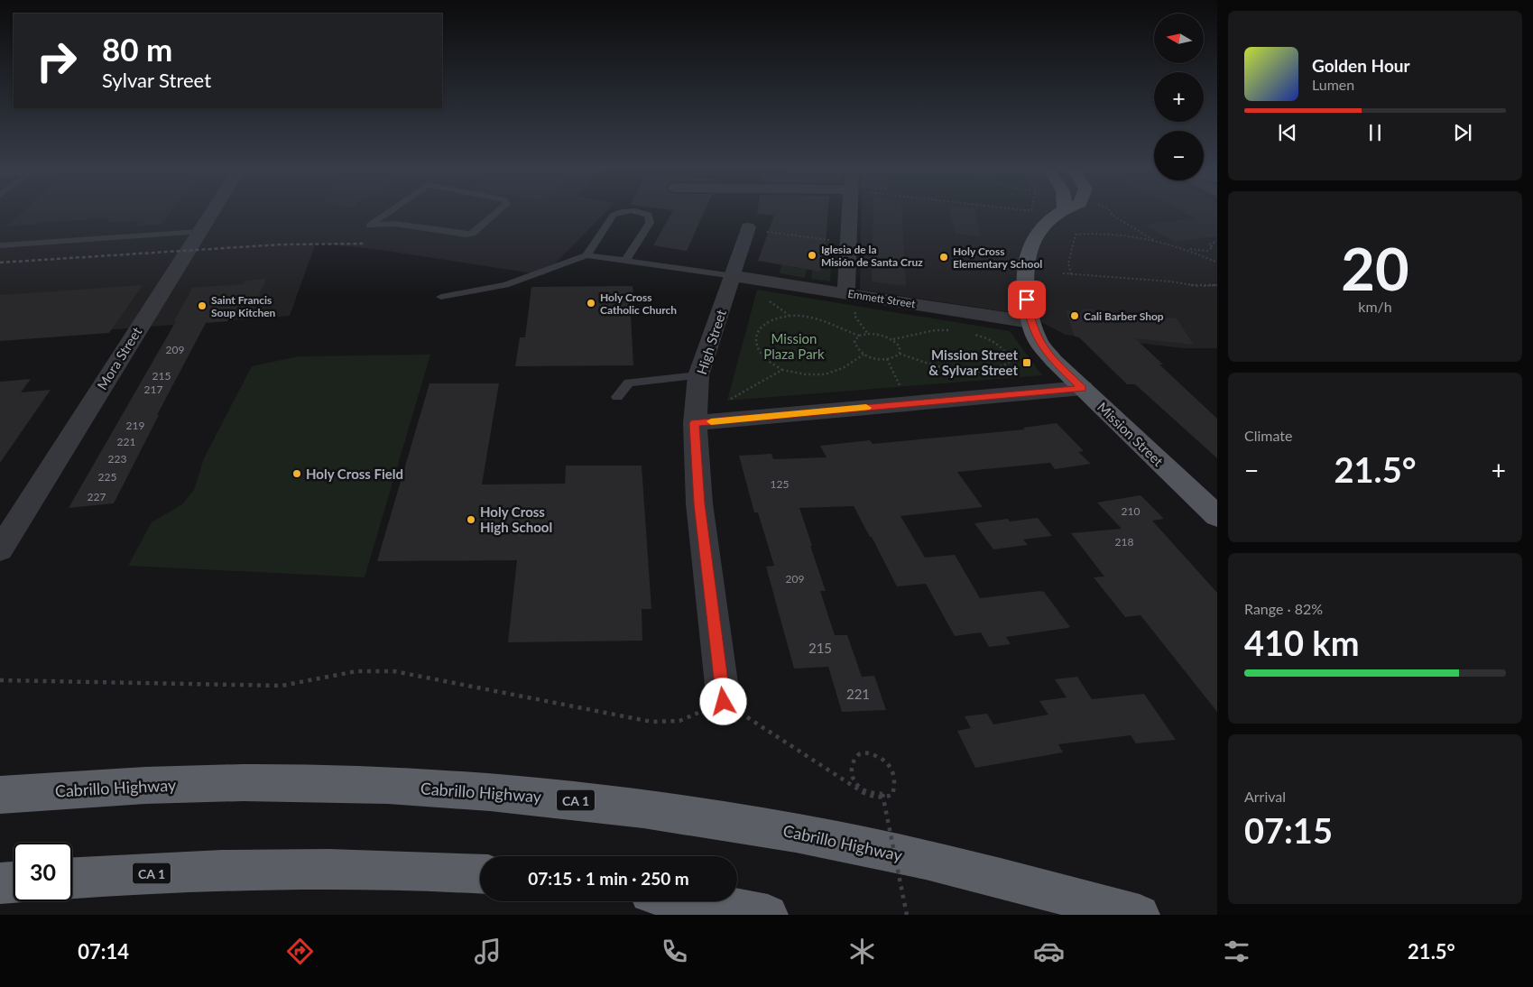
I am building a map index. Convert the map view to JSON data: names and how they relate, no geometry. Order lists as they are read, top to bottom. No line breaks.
{"streets":{"highway":["Cabrillo Highway","CA 1"],"main road":["Mission Street"],"street":["Emmett Street","High Street","Mora Street"]},"crossings":[["Emmett Street","High Street"],["Emmett Street","Mission Street"]],"parks":["Mission Plaza Park"],"places":{"other":["Iglesia de la Misión de Santa Cruz","Holy Cross Elementary School","Holy Cross Catholic Church","Saint Francis Soup Kitchen","Cali Barber Shop","Holy Cross Field","Holy Cross High School"],"transit":["Mission Street & Sylvar Street"]},"house_numbers":["209","215","217","219","221","223","225","125","227","210","218","209","215","221"],"north":"left","page":{"map_buttons":["+","−"],"turn":["80 m","Sylvar Street"],"song":["Golden Hour","Lumen"],"tile":[["20","km/h"],"Climate",["Range · 82%","410 km"],["Arrival","07:15"]],"heat":["−","21.5°","+"],"limit":"30","trip":"07:15 · 1 min · 250 m","tabs":["07:14","21.5°"]}}
